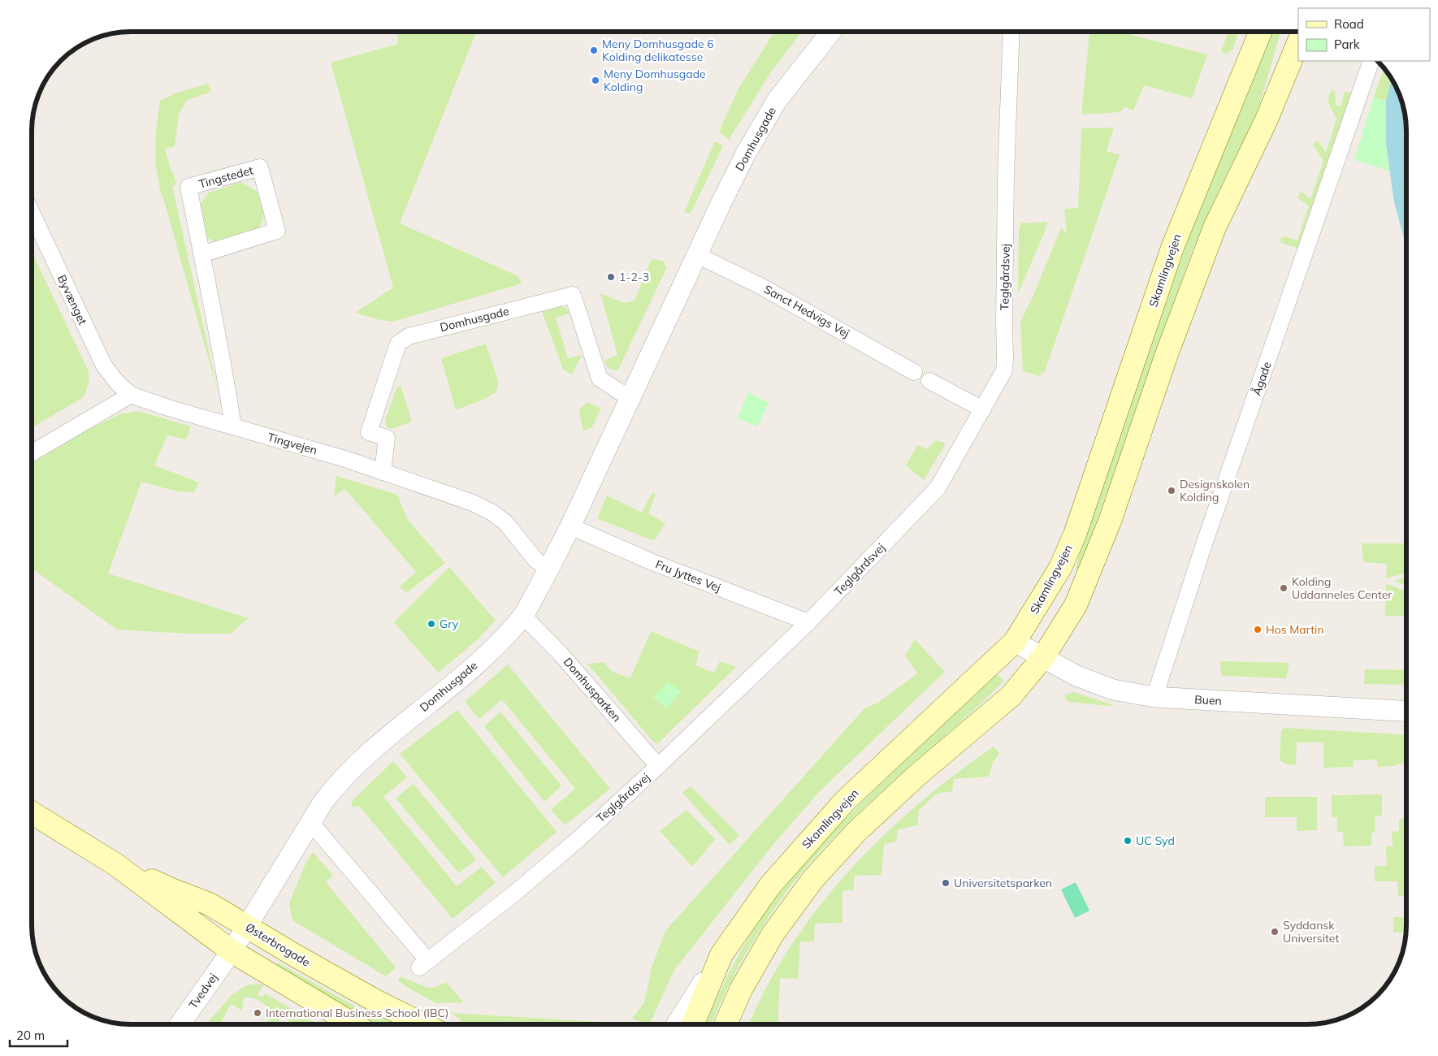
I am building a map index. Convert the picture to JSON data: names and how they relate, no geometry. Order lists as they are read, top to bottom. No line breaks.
{"streets":{"main road":["Skamlingvejen","Østerbrogade"],"street":["Domhusgade","Tingstedet","Teglgårdsvej","Byvænget","Sanct Hedvigs Vej","Ågade","Tingvejen","Fru Jyttes Vej","Domhusparken","Buen","Tvedvej"]},"crossings":[["Domhusgade","Teglgårdsvej"],["Domhusgade","Sanct Hedvigs Vej"],["Domhusgade","Tingvejen"],["Domhusgade","Fru Jyttes Vej"],["Domhusgade","Domhusparken"],["Domhusgade","Østerbrogade"],["Domhusgade","Tvedvej"],["Tingstedet","Tingvejen"],["Skamlingvejen","Buen"],["Teglgårdsvej","Fru Jyttes Vej"],["Teglgårdsvej","Domhusparken"],["Byvænget","Tingvejen"],["Ågade","Buen"],["Østerbrogade","Tvedvej"]],"places":["Meny Domhusgade 6 Kolding delikatesse","Meny Domhusgade Kolding","1-2-3","Designskolen Kolding","Kolding Uddanneles Center","Gry","Hos Martin","UC Syd","Universitetsparken","Syddansk Universitet","International Business School (IBC)"],"legend":["Road","Park"],"scale_bar":"20 m"}
